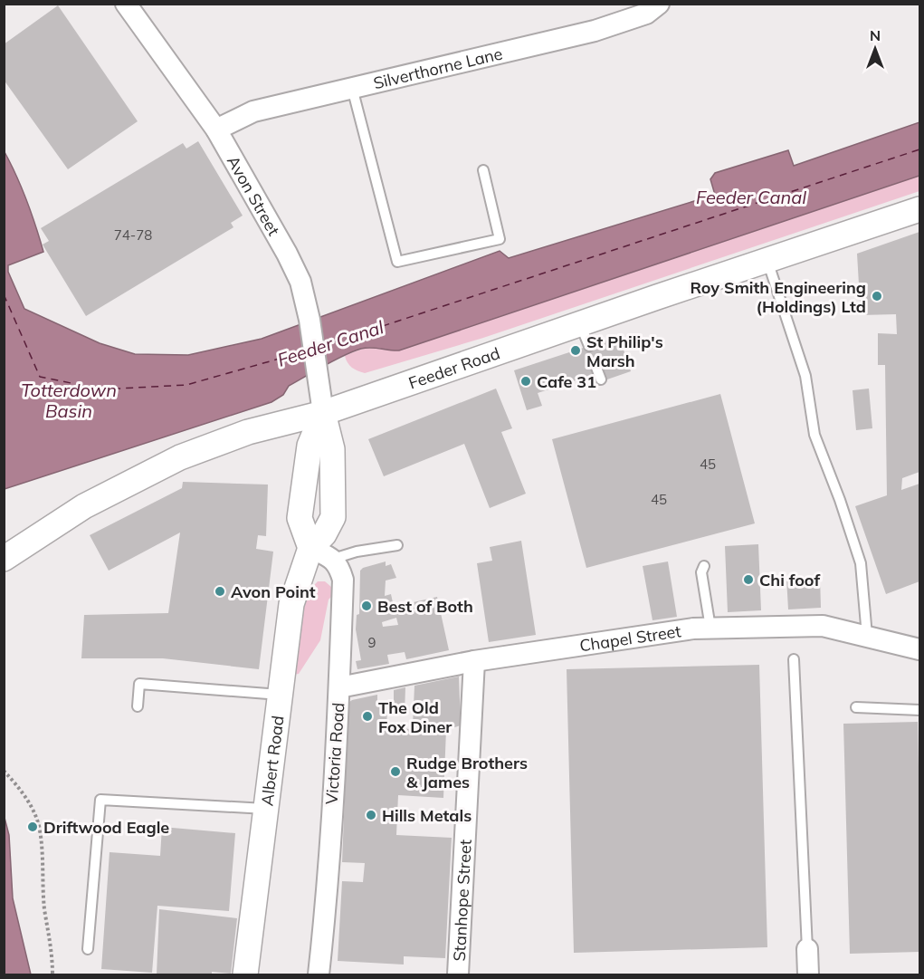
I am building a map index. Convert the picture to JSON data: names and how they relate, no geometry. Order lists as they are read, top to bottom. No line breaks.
{"streets":{"street":["Silverthorne Lane","Avon Street","Feeder Road","Chapel Street","Victoria Road","Albert Road","Stanhope Street"]},"crossings":[["Silverthorne Lane","Avon Street"],["Avon Street","Feeder Road"],["Avon Street","Albert Road"],["Feeder Road","Albert Road"],["Chapel Street","Victoria Road"],["Chapel Street","Stanhope Street"]],"water":["Feeder Canal","Totterdown Basin"],"places":["Roy Smith Engineering (Holdings) Ltd","St Philip's Marsh","Cafe 31","Chi foof","Avon Point","Best of Both","The Old Fox Diner","Rudge Brothers & James","Hills Metals","Driftwood Eagle"],"house_numbers":["74-78","45","45","9"],"north":"top"}
